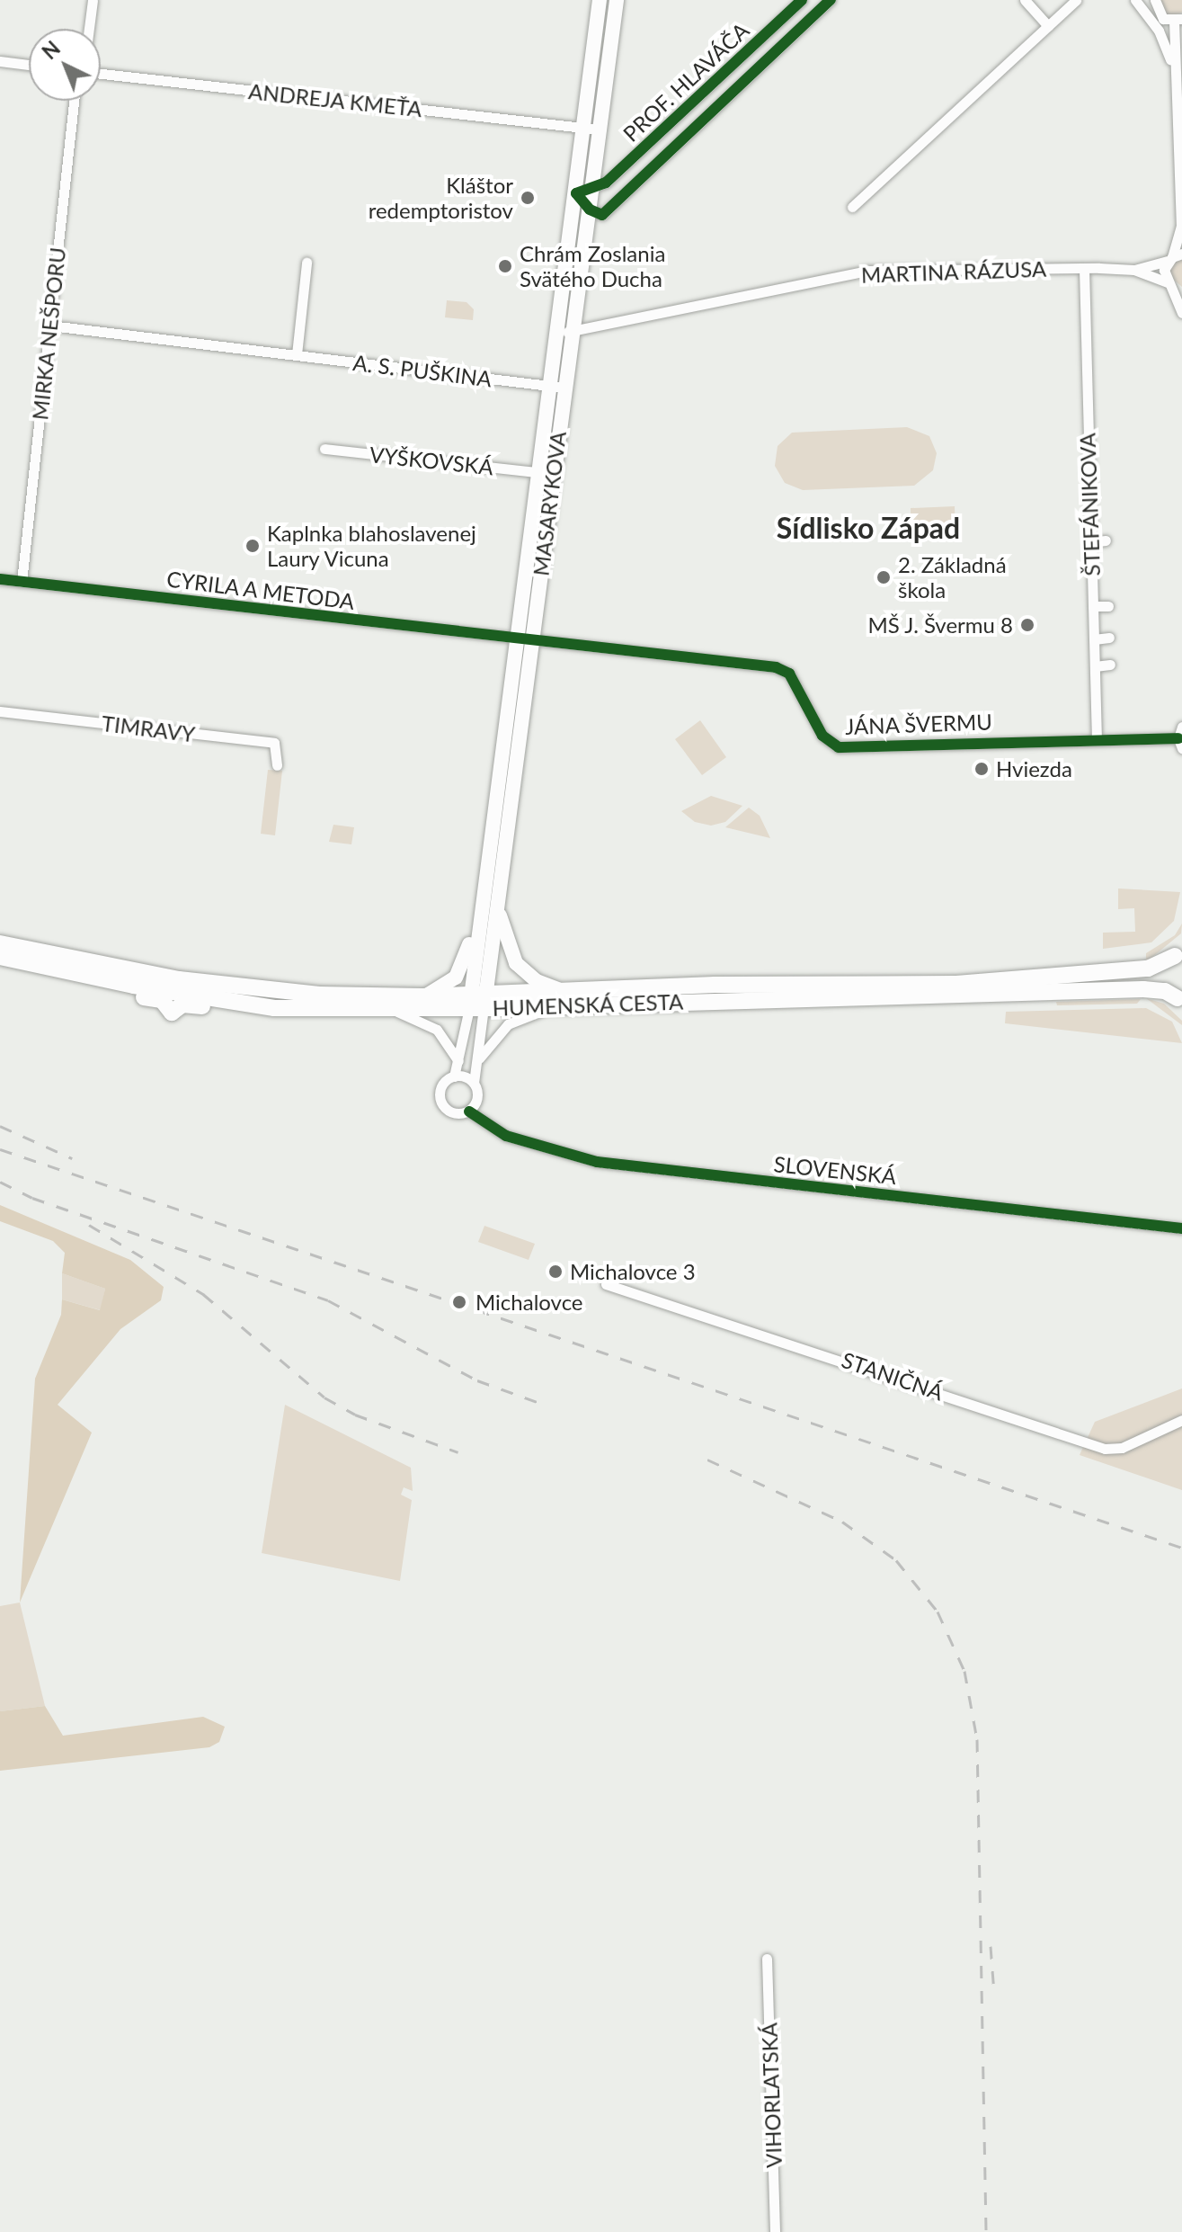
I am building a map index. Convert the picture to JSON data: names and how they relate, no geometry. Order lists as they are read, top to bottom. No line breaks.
{"streets":{"main road":["MASARYKOVA","HUMENSKÁ CESTA"],"street":["PROF. HLAVÁČA","ANDREJA KMEŤA","MARTINA RÁZUSA","MIRKA NEŠPORU","A. S. PUŠKINA","VYŠKOVSKÁ","ŠTEFÁNIKOVA","CYRILA A METODA","JÁNA ŠVERMU","TIMRAVY","SLOVENSKÁ","STANIČNÁ","VIHORLATSKÁ"]},"crossings":[["PROF. HLAVÁČA","MASARYKOVA"],["ANDREJA KMEŤA","MASARYKOVA"],["MARTINA RÁZUSA","MASARYKOVA"],["MARTINA RÁZUSA","ŠTEFÁNIKOVA"],["MIRKA NEŠPORU","A. S. PUŠKINA"],["MIRKA NEŠPORU","CYRILA A METODA"],["A. S. PUŠKINA","MASARYKOVA"],["VYŠKOVSKÁ","MASARYKOVA"],["MASARYKOVA","CYRILA A METODA"],["MASARYKOVA","JÁNA ŠVERMU"],["MASARYKOVA","HUMENSKÁ CESTA"],["ŠTEFÁNIKOVA","JÁNA ŠVERMU"],["CYRILA A METODA","JÁNA ŠVERMU"]],"districts":["Sídlisko Západ"],"places":["Kláštor redemptoristov","Chrám Zoslania Svätého Ducha","Kaplnka blahoslavenej Laury Vicuna","2. Základná škola","MŠ J. Švermu 8","Hviezda","Michalovce 3","Michalovce"],"north":"top left"}
